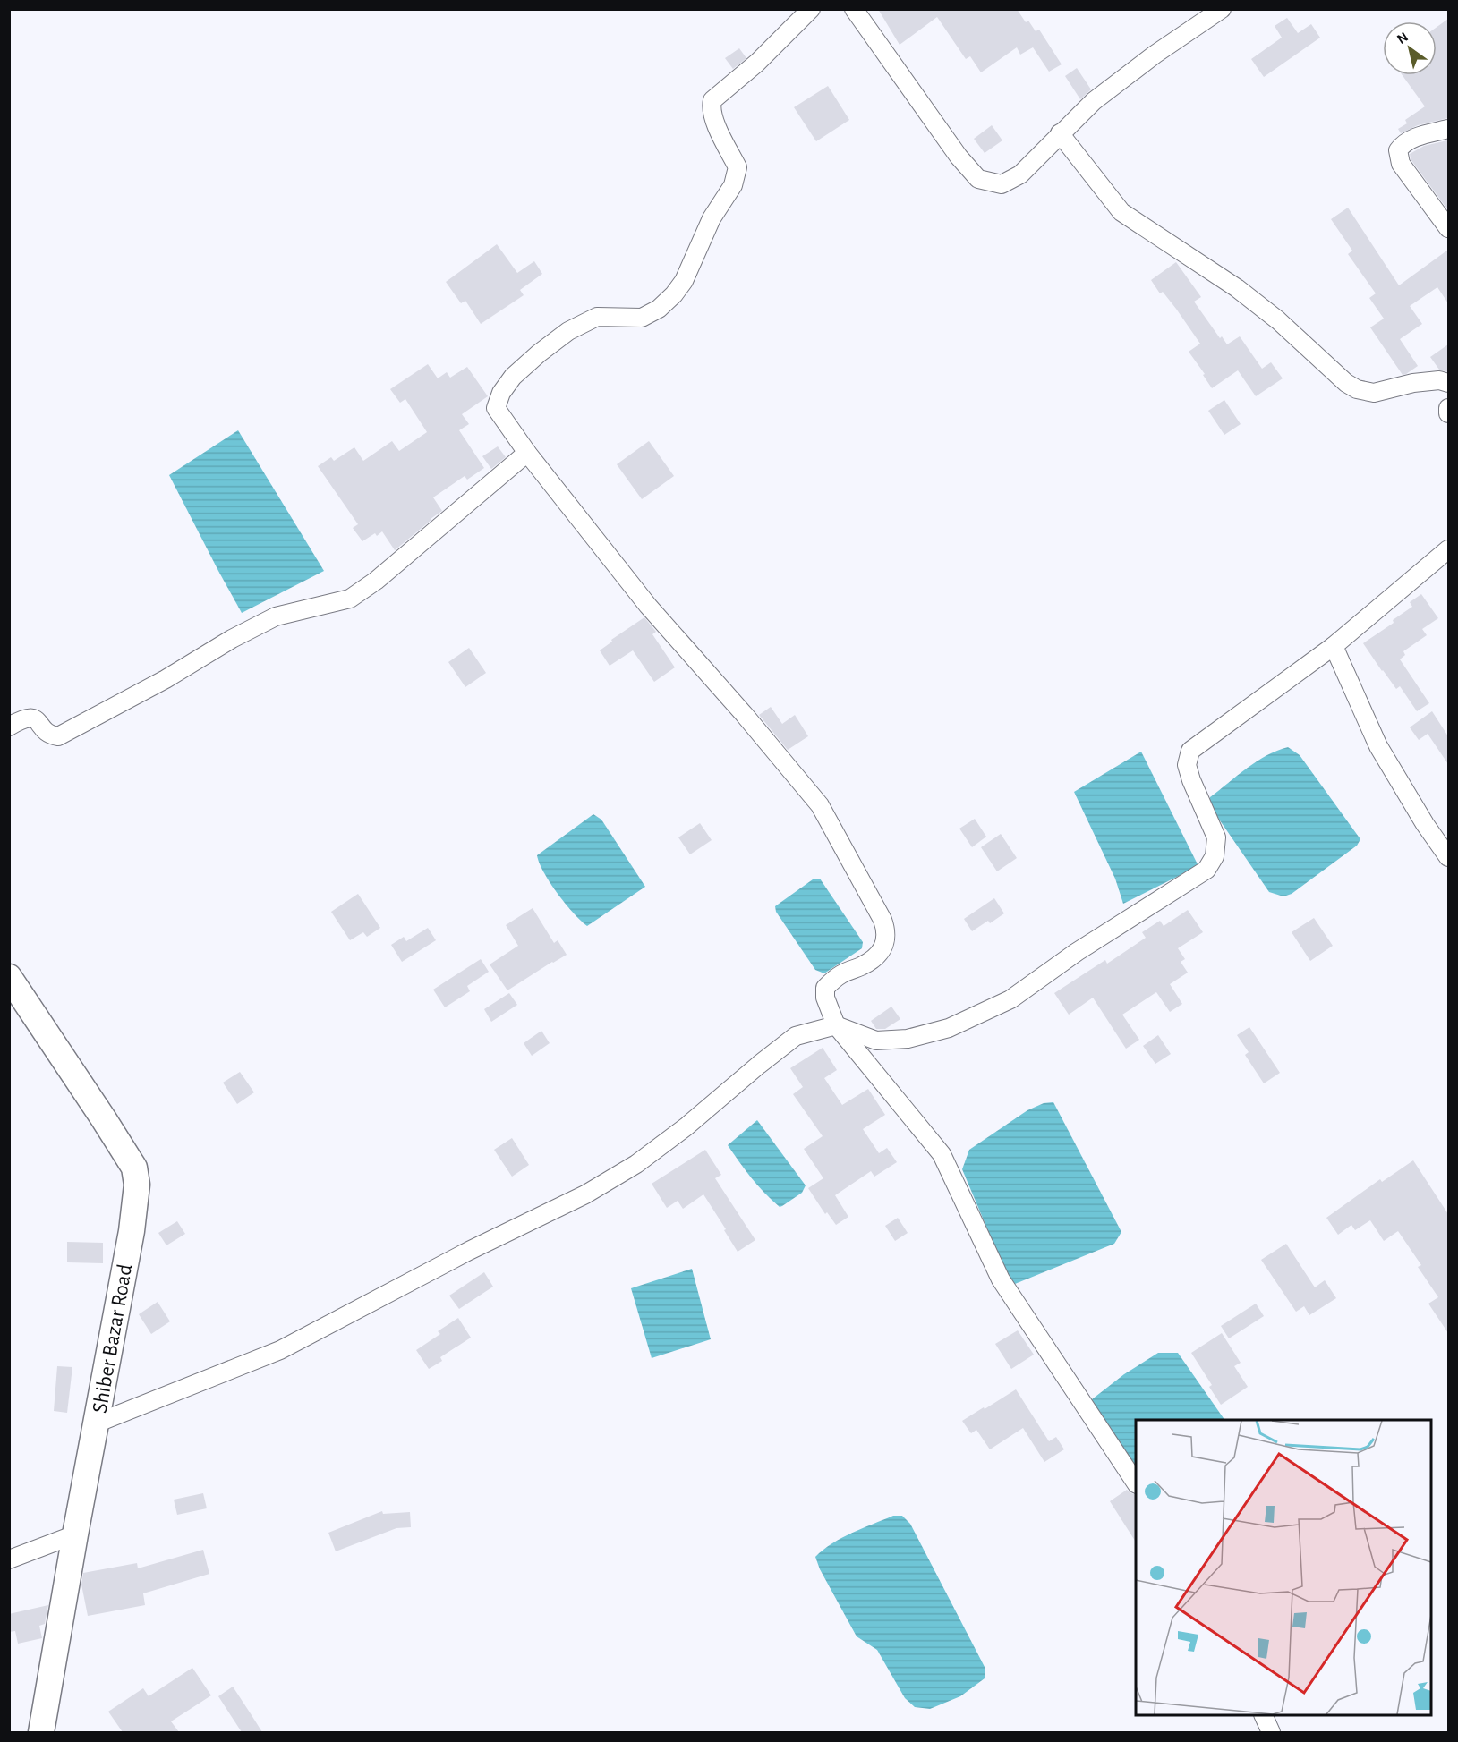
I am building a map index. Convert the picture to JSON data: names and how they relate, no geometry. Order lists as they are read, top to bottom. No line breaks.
{"streets":{"street":["Shiber Bazar Road"]},"north":"top left"}
